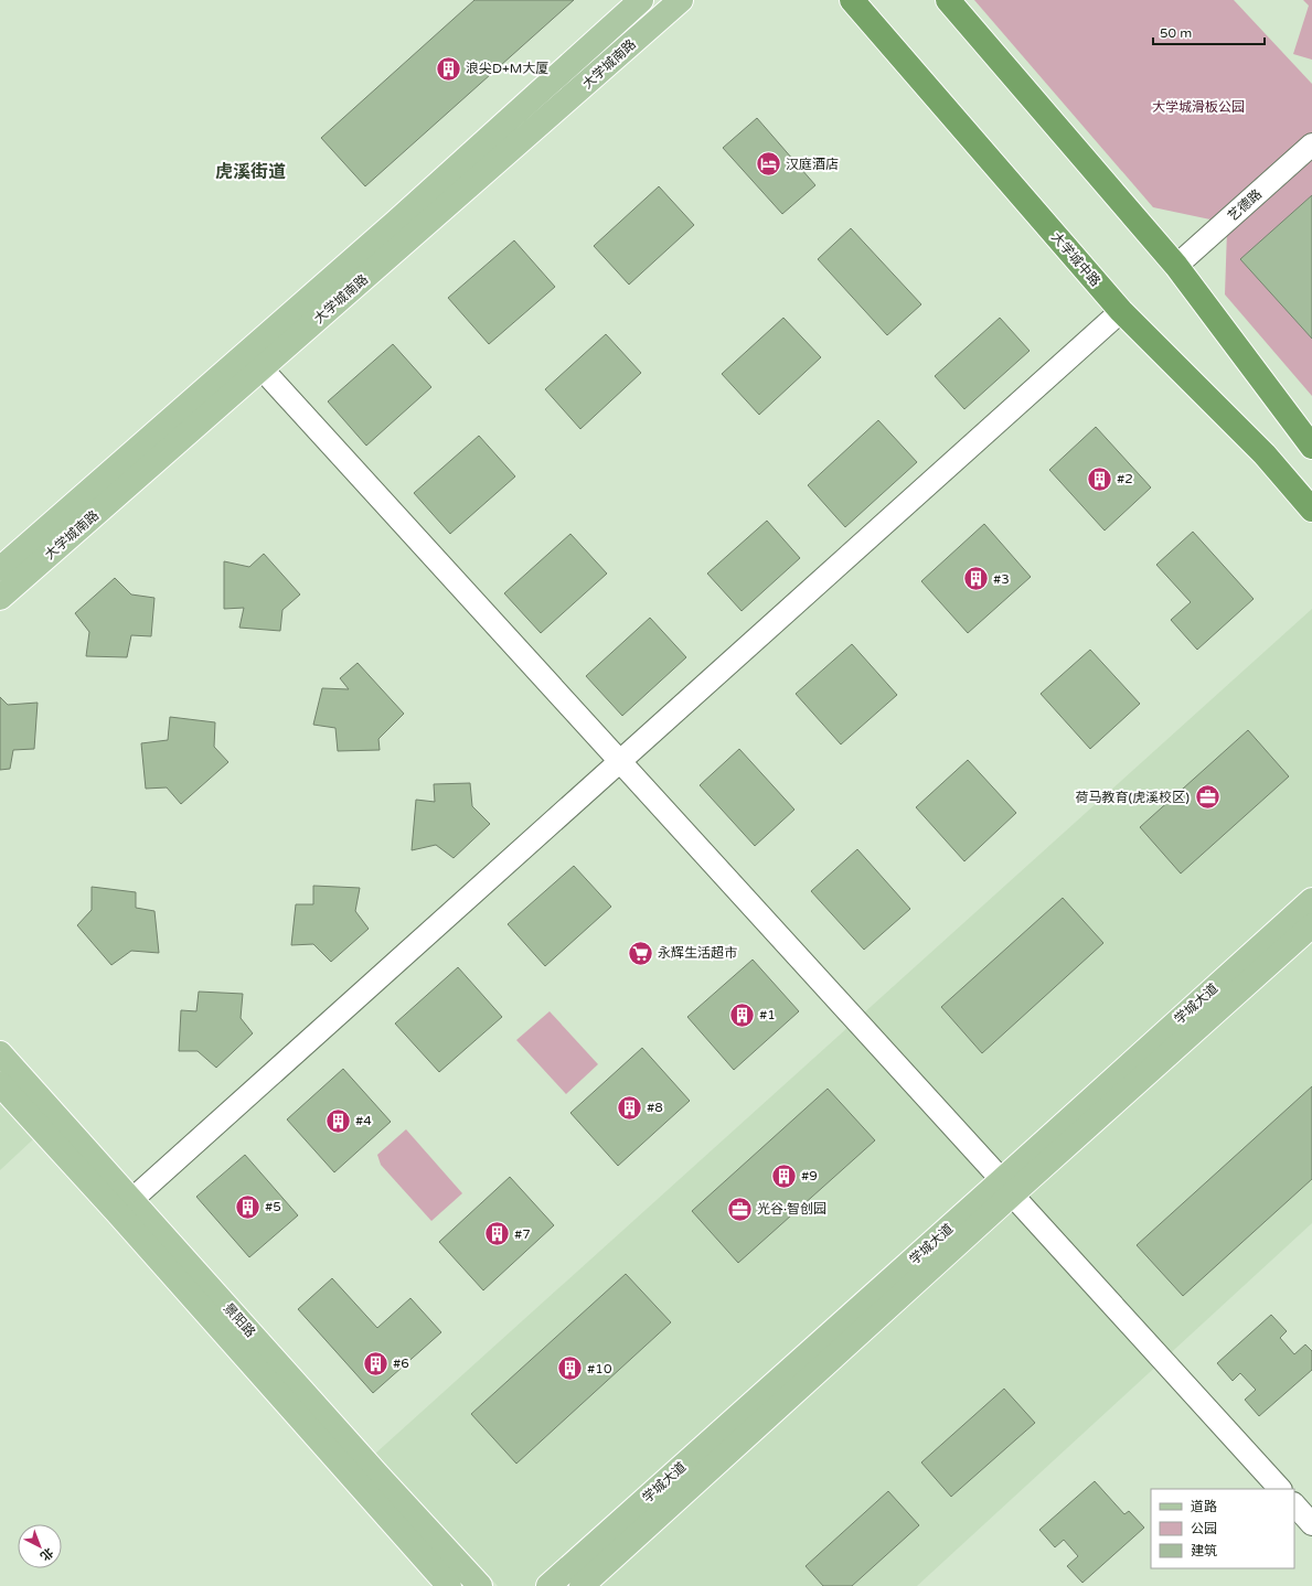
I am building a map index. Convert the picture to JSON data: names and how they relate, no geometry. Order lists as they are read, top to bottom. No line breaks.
{"streets":{"highway":["大学城中路"],"main road":["大学城南路","学城大道","景阳路"],"street":["艺德路"]},"districts":["虎溪街道"],"parks":["大学城滑板公园"],"places":{"building":["浪尖D+M大厦","#2","#3","#1","#8","#4","#9","#5","#7","#6","#10"],"hotel":["汉庭酒店"],"office":["荷马教育(虎溪校区)","光谷·智创园"],"supermarket":["永辉生活超市"]},"legend":["道路","公园","建筑"],"scale_bar":"50 m","north":"bottom right"}
